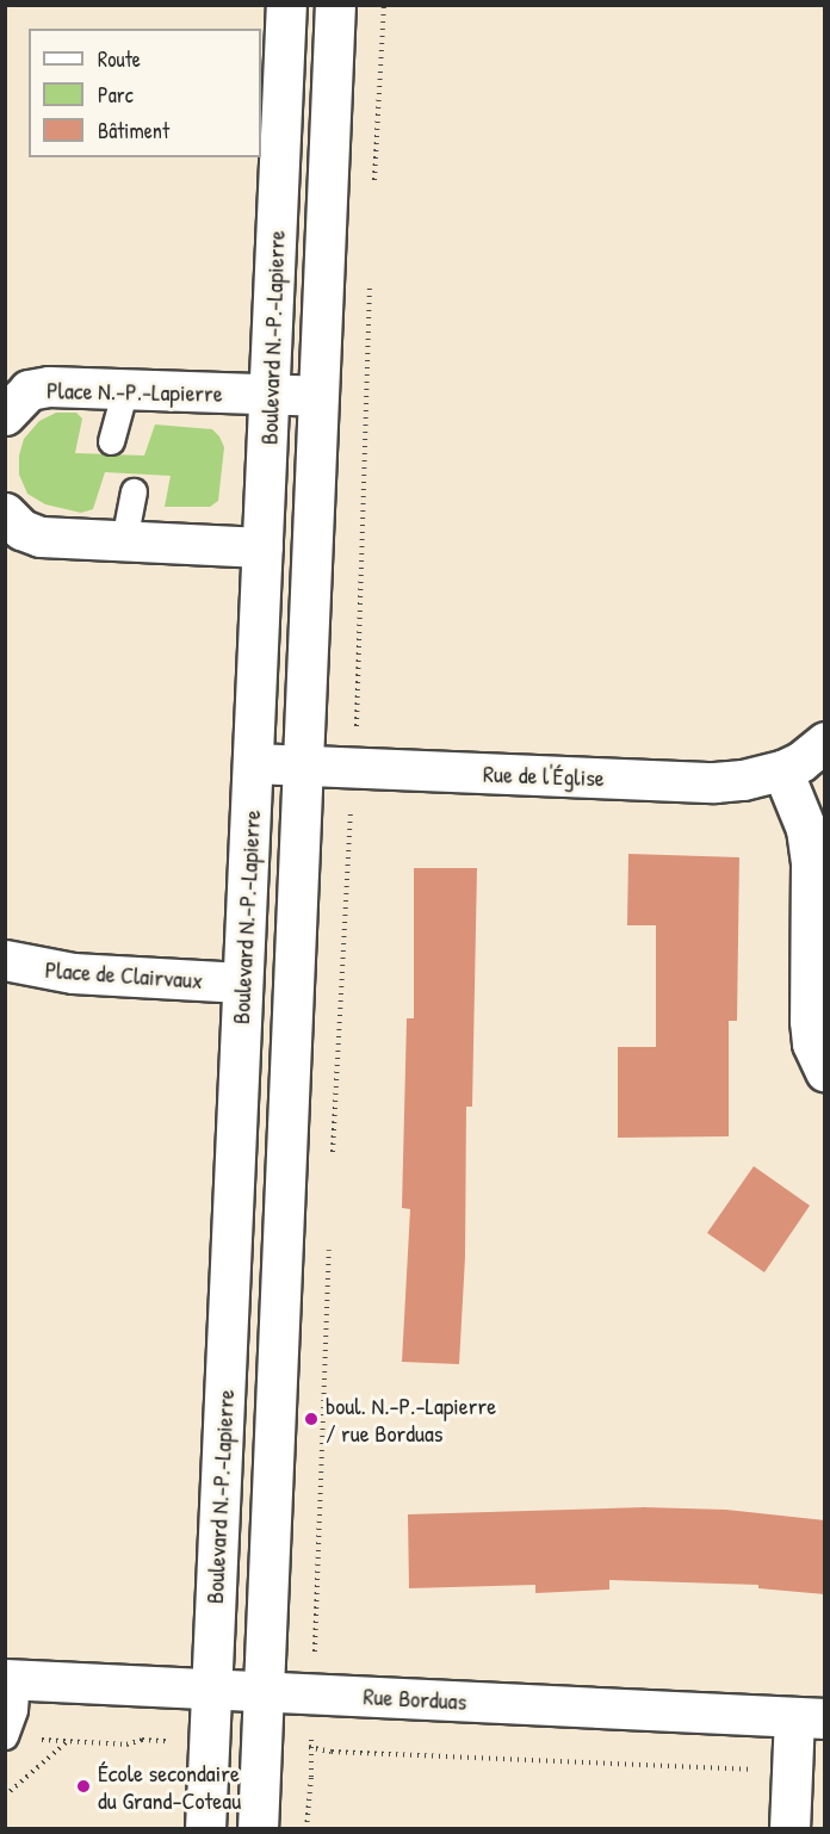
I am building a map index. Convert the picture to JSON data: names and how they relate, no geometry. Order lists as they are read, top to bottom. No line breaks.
{"streets":{"street":["Boulevard N.-P.-Lapierre","Place N.-P.-Lapierre","Rue de l'Église","Place de Clairvaux","Rue Borduas"]},"crossings":[["Boulevard N.-P.-Lapierre","Place N.-P.-Lapierre"],["Boulevard N.-P.-Lapierre","Rue de l'Église"],["Boulevard N.-P.-Lapierre","Place de Clairvaux"],["Boulevard N.-P.-Lapierre","Rue Borduas"]],"places":["boul. N.-P.-Lapierre / rue Borduas","École secondaire du Grand-Coteau"],"legend":["Route","Parc","Bâtiment"]}
